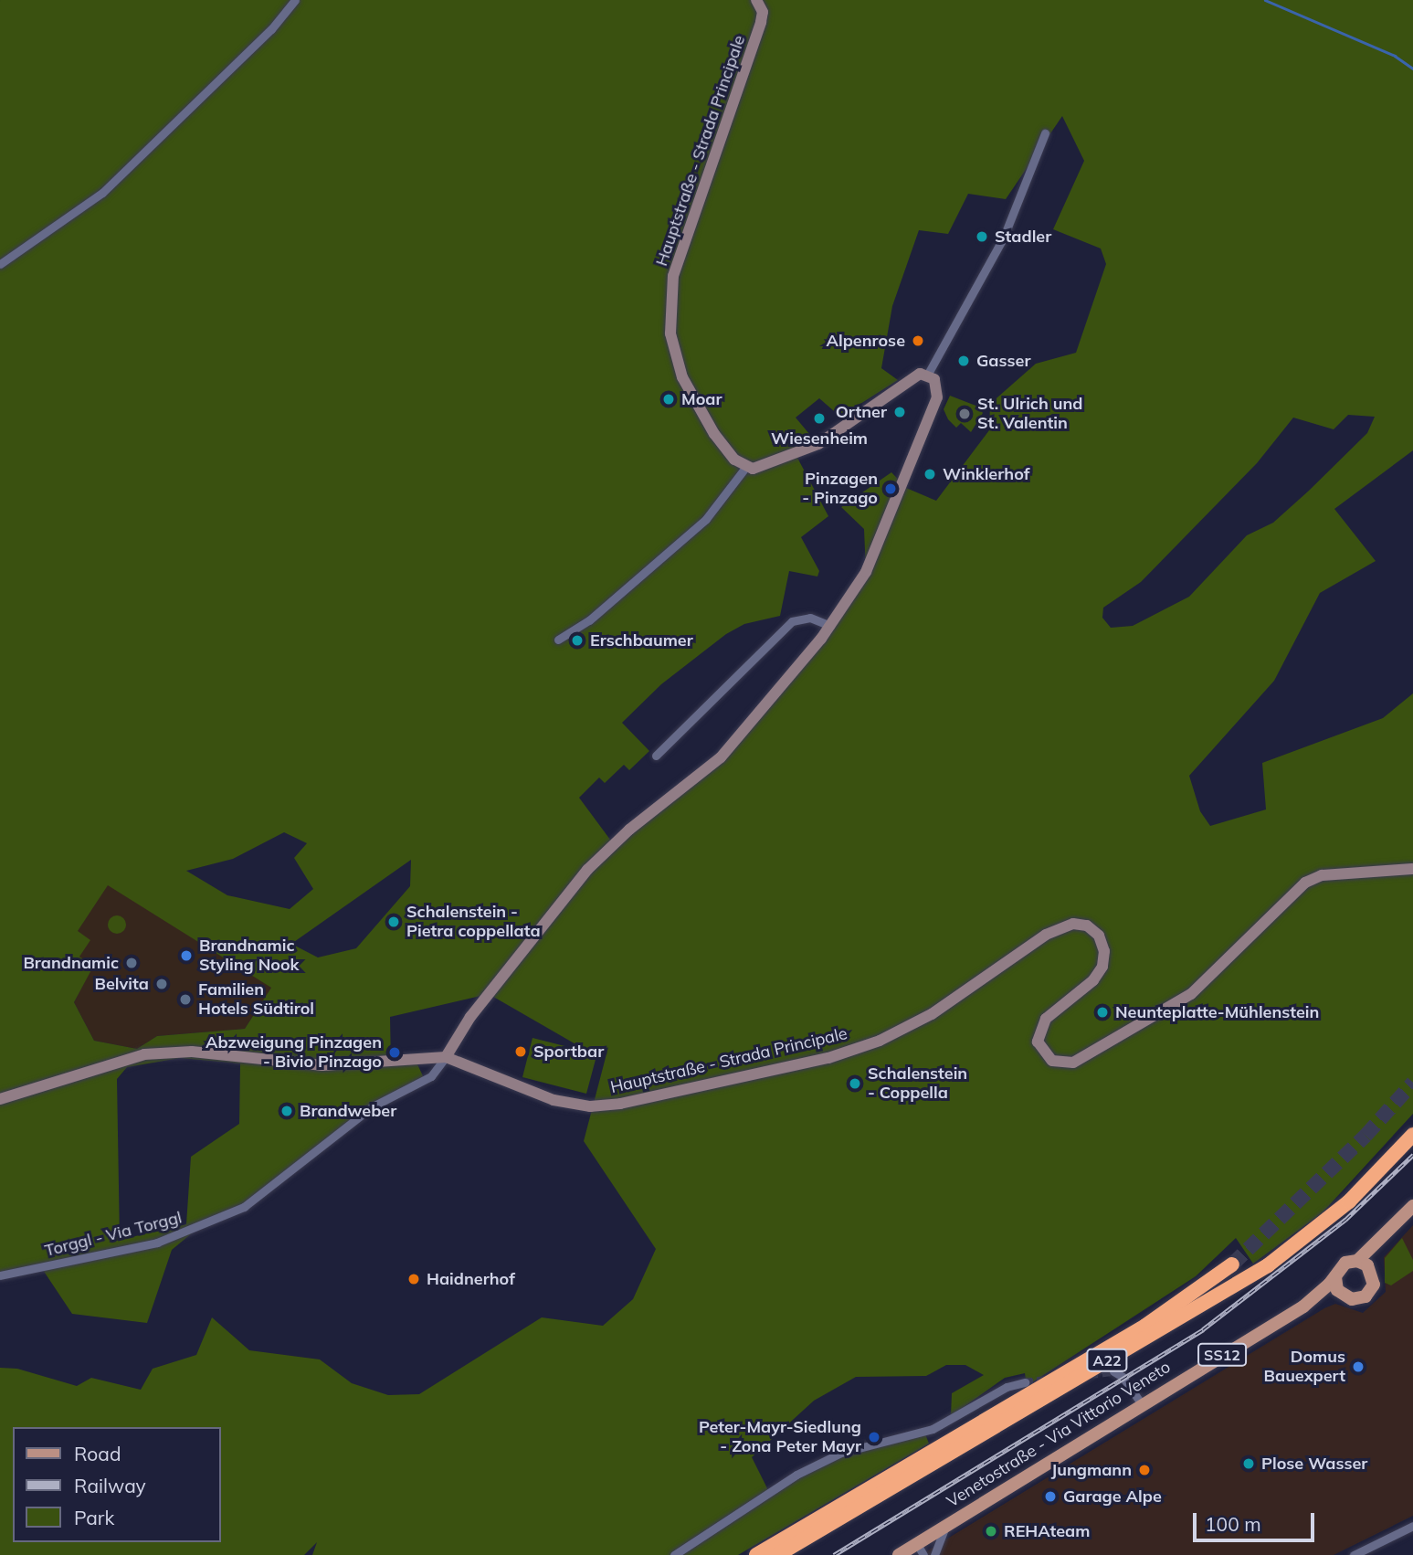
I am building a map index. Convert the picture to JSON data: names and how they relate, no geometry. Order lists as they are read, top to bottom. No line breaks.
{"streets":{"highway":["A22"],"main road":["SS12","Venetostraße - Via Vittorio Veneto"],"street":["Hauptstraße - Strada Principale","Torggl - Via Torggl"]},"crossings":[["Hauptstraße - Strada Principale","Torggl - Via Torggl"]],"places":["Stadler","Alpenrose","Gasser","Moar","Ortner","St. Ulrich und St. Valentin","Wiesenheim","Winklerhof","Pinzagen - Pinzago","Erschbaumer","Schalenstein - Pietra coppellata","Brandnamic Styling Nook","Brandnamic","Belvita","Familien Hotels Südtirol","Neunteplatte-Mühlenstein","Sportbar","Abzweigung Pinzagen - Bivio Pinzago","Schalenstein - Coppella","Brandweber","Haidnerhof","Domus Bauexpert","Peter-Mayr-Siedlung - Zona Peter Mayr","Plose Wasser","Jungmann","Garage Alpe","REHAteam"],"legend":["Road","Railway","Park"],"scale_bar":"100 m"}
